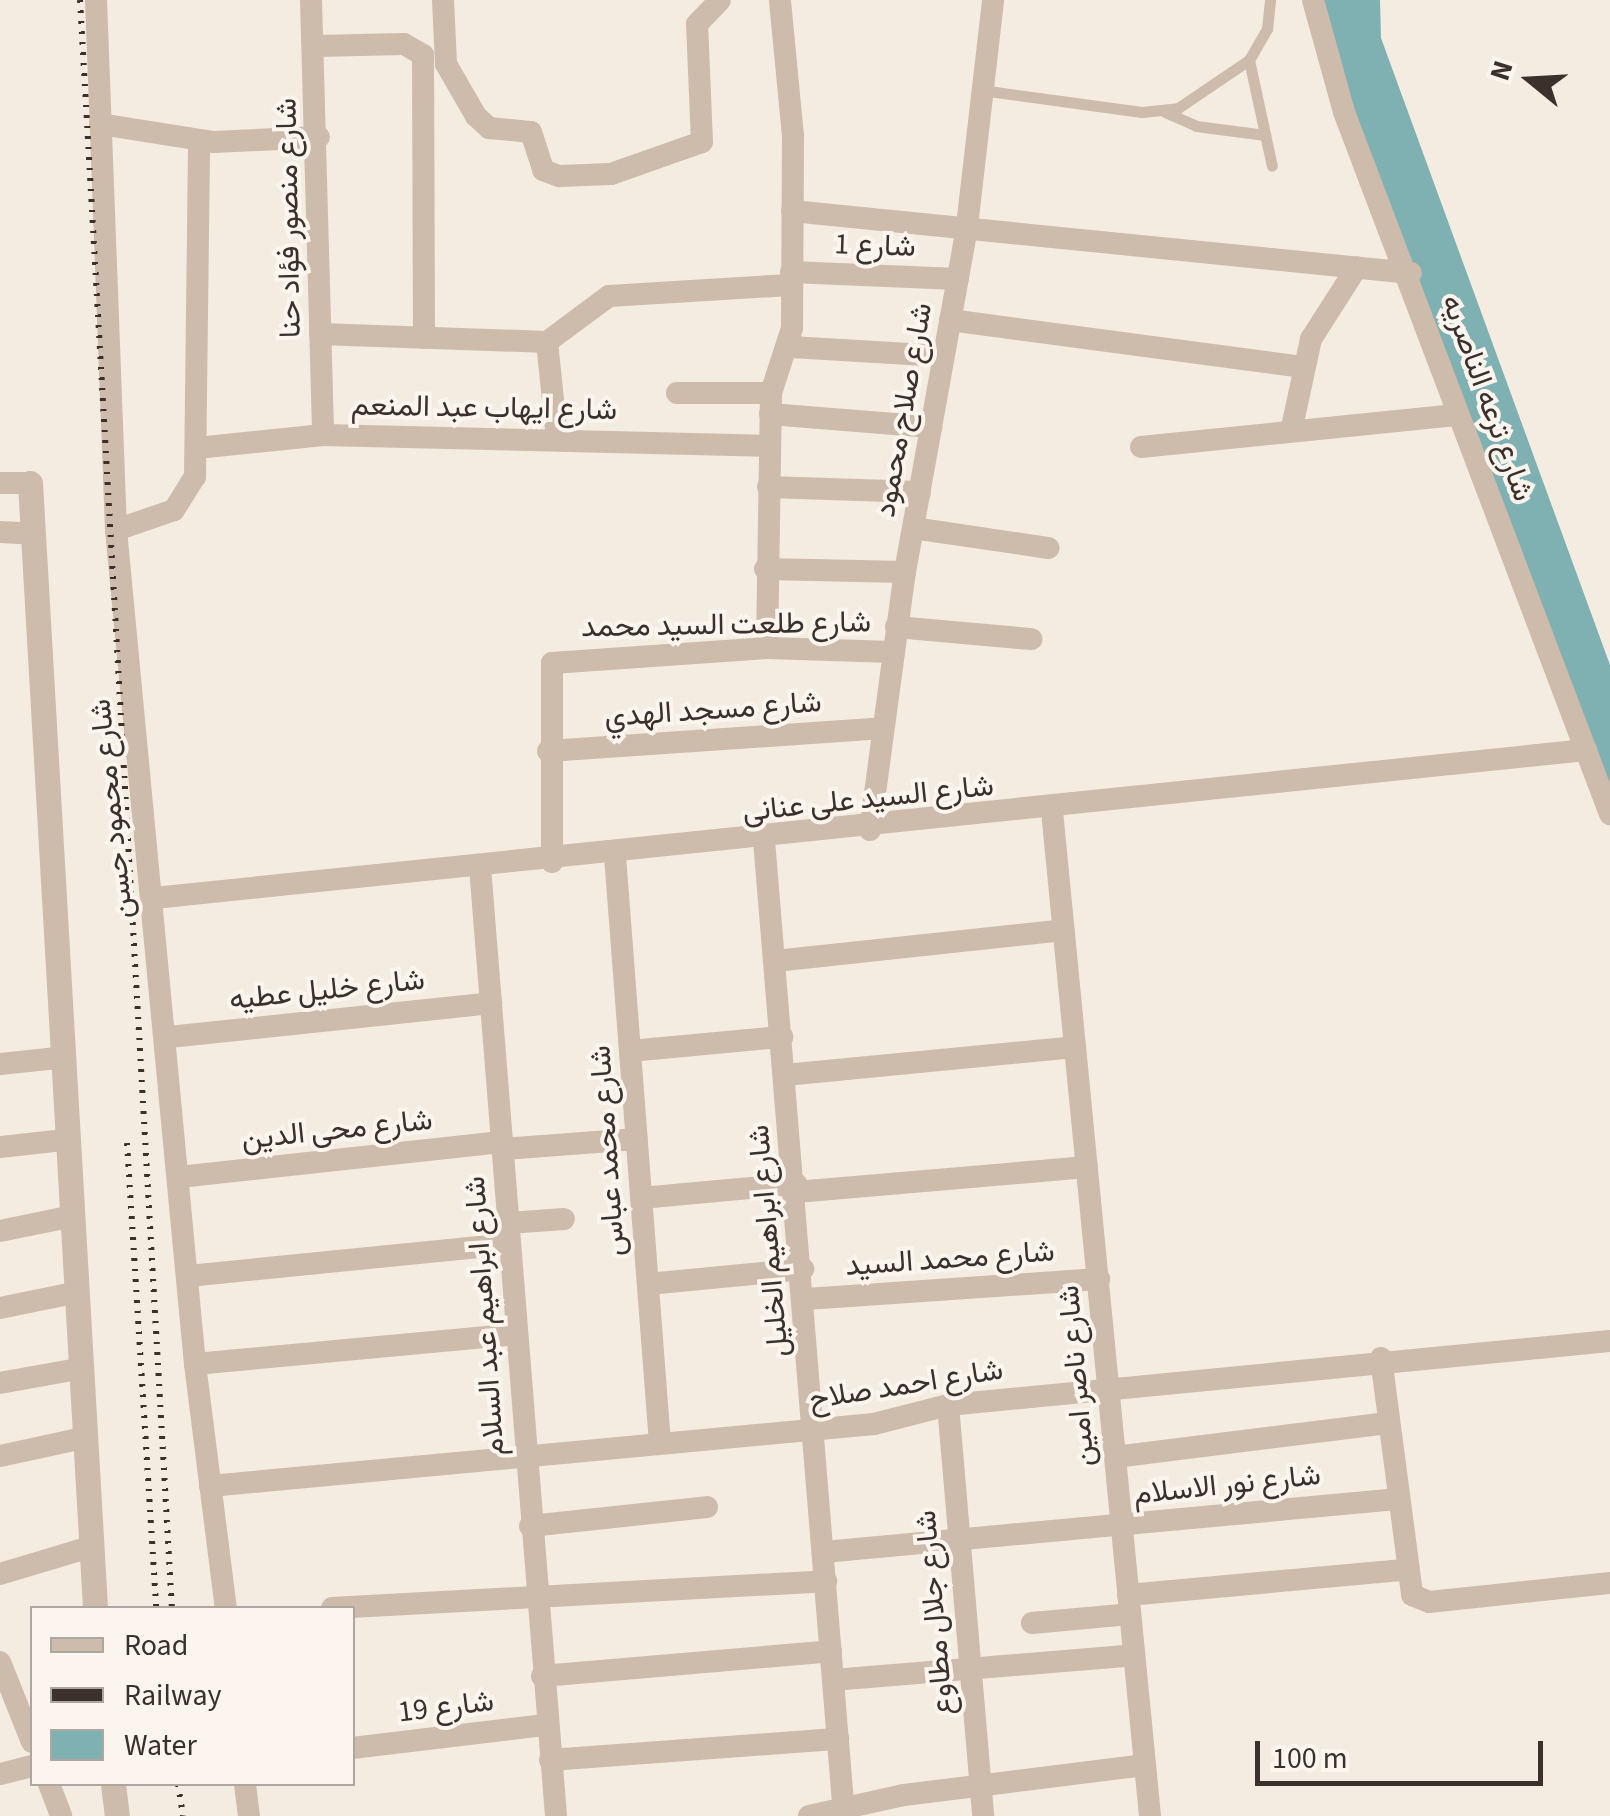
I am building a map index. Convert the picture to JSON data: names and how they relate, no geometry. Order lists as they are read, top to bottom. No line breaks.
{"streets":{"street":["شارع منصور فؤاد حنا","شارع 1","شارع ترعه الناصريه","شارع ايهاب عبد المنعم","شارع صلاح محمود","شارع طلعت السيد محمد","شارع مسجد الهدي","شارع السيد على عنانى","شارع محمود حسن","شارع خليل عطيه","شارع محى الدين","شارع محمد عباس","شارع ابراهيم الخليل","شارع محمد السيد","شارع ابراهيم عبد السلام","شارع ناصر امين","شارع احمد صلاح","شارع نور الاسلام","شارع جلال مطاوع","شارع 19"]},"crossings":[["شارع منصور فؤاد حنا","شارع ايهاب عبد المنعم"],["شارع 1","شارع صلاح محمود"],["شارع ترعه الناصريه","شارع السيد على عنانى"],["شارع صلاح محمود","شارع طلعت السيد محمد"],["شارع صلاح محمود","شارع مسجد الهدي"],["شارع صلاح محمود","شارع السيد على عنانى"],["شارع طلعت السيد محمد","شارع مسجد الهدي"],["شارع السيد على عنانى","شارع محمود حسن"],["شارع السيد على عنانى","شارع محمد عباس"],["شارع السيد على عنانى","شارع ابراهيم الخليل"],["شارع السيد على عنانى","شارع ابراهيم عبد السلام"],["شارع السيد على عنانى","شارع ناصر امين"],["شارع محمود حسن","شارع خليل عطيه"],["شارع محمود حسن","شارع محى الدين"],["شارع محمود حسن","شارع احمد صلاح"],["شارع خليل عطيه","شارع ابراهيم عبد السلام"],["شارع محى الدين","شارع محمد عباس"],["شارع محى الدين","شارع ابراهيم عبد السلام"],["شارع محمد عباس","شارع احمد صلاح"],["شارع ابراهيم الخليل","شارع محمد السيد"],["شارع ابراهيم الخليل","شارع احمد صلاح"],["شارع ابراهيم الخليل","شارع نور الاسلام"],["شارع محمد السيد","شارع ناصر امين"],["شارع ابراهيم عبد السلام","شارع احمد صلاح"],["شارع ابراهيم عبد السلام","شارع 19"],["شارع ناصر امين","شارع احمد صلاح"],["شارع ناصر امين","شارع نور الاسلام"],["شارع احمد صلاح","شارع جلال مطاوع"],["شارع نور الاسلام","شارع جلال مطاوع"]],"legend":["Road","Railway","Water"],"scale_bar":"100 m","north":"left"}
